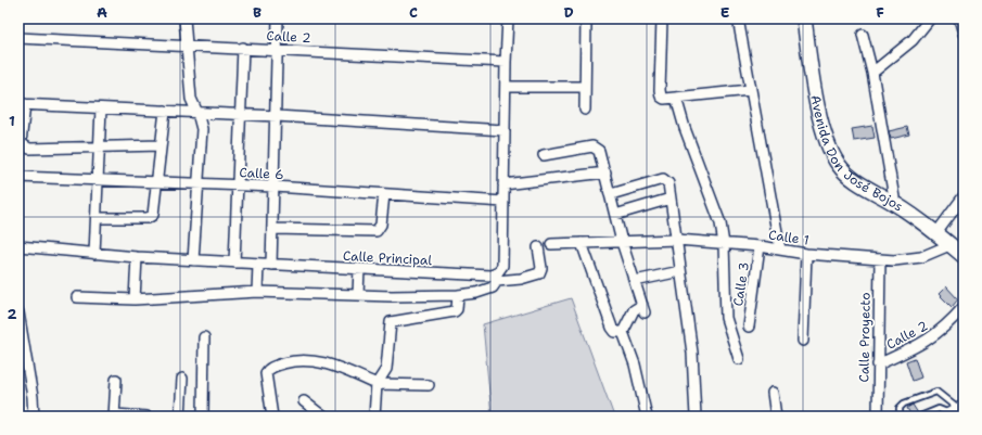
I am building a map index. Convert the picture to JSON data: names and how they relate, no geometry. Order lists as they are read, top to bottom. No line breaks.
{"streets":{"street":["Calle 2","Avenida Don José Bojos","Calle 6","Calle 1","Calle Principal","Calle 3","Calle Proyecto"]},"crossings":[["Calle 2","Calle Proyecto"],["Avenida Don José Bojos","Calle 1"],["Calle 1","Calle 3"],["Calle 1","Calle Proyecto"]],"grid":{"columns":["A","B","C","D","E","F"],"rows":["1","2"]}}
